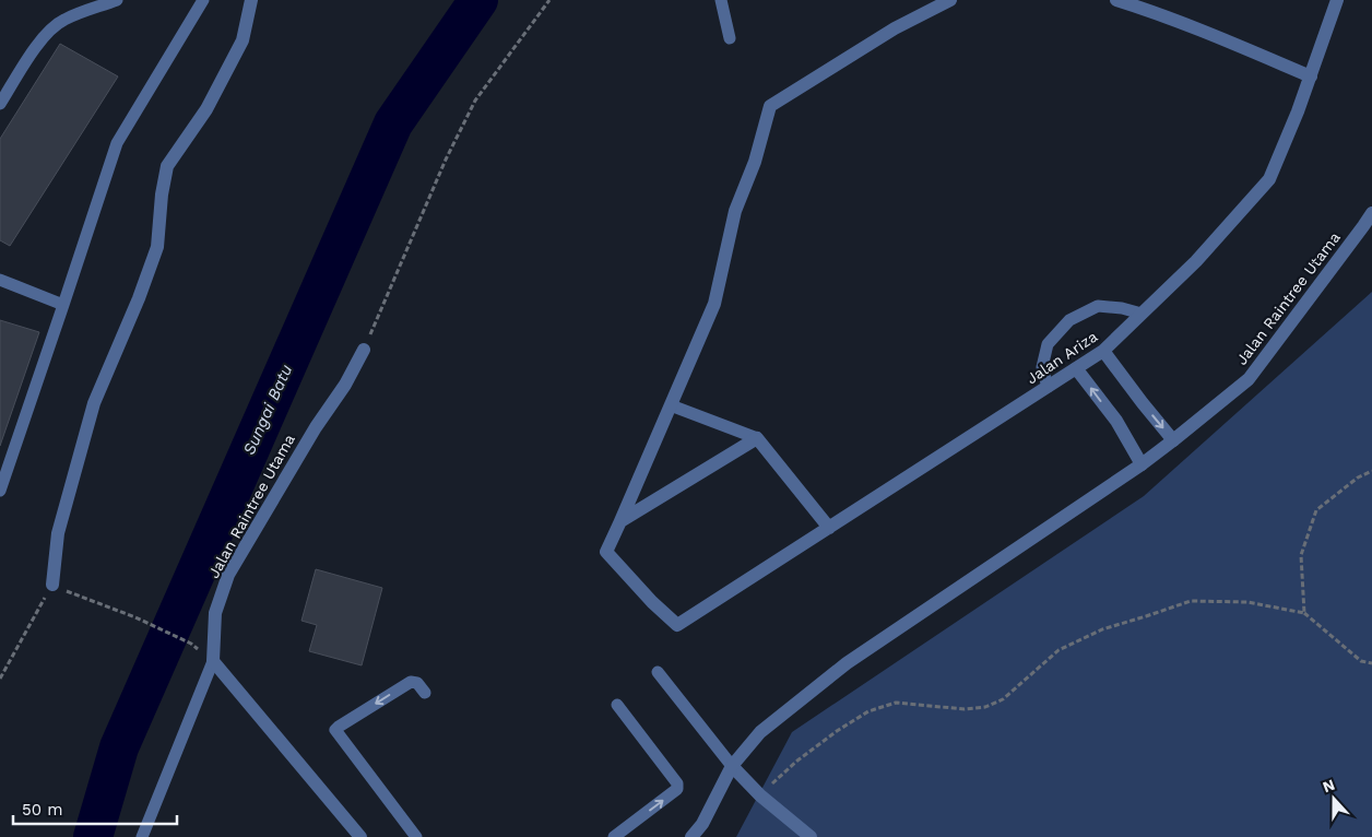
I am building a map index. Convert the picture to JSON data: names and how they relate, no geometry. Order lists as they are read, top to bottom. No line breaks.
{"streets":{"street":["Jalan Raintree Utama","Jalan Ariza"]},"water":["Sungai Batu"],"scale_bar":"50 m","north":"top"}
